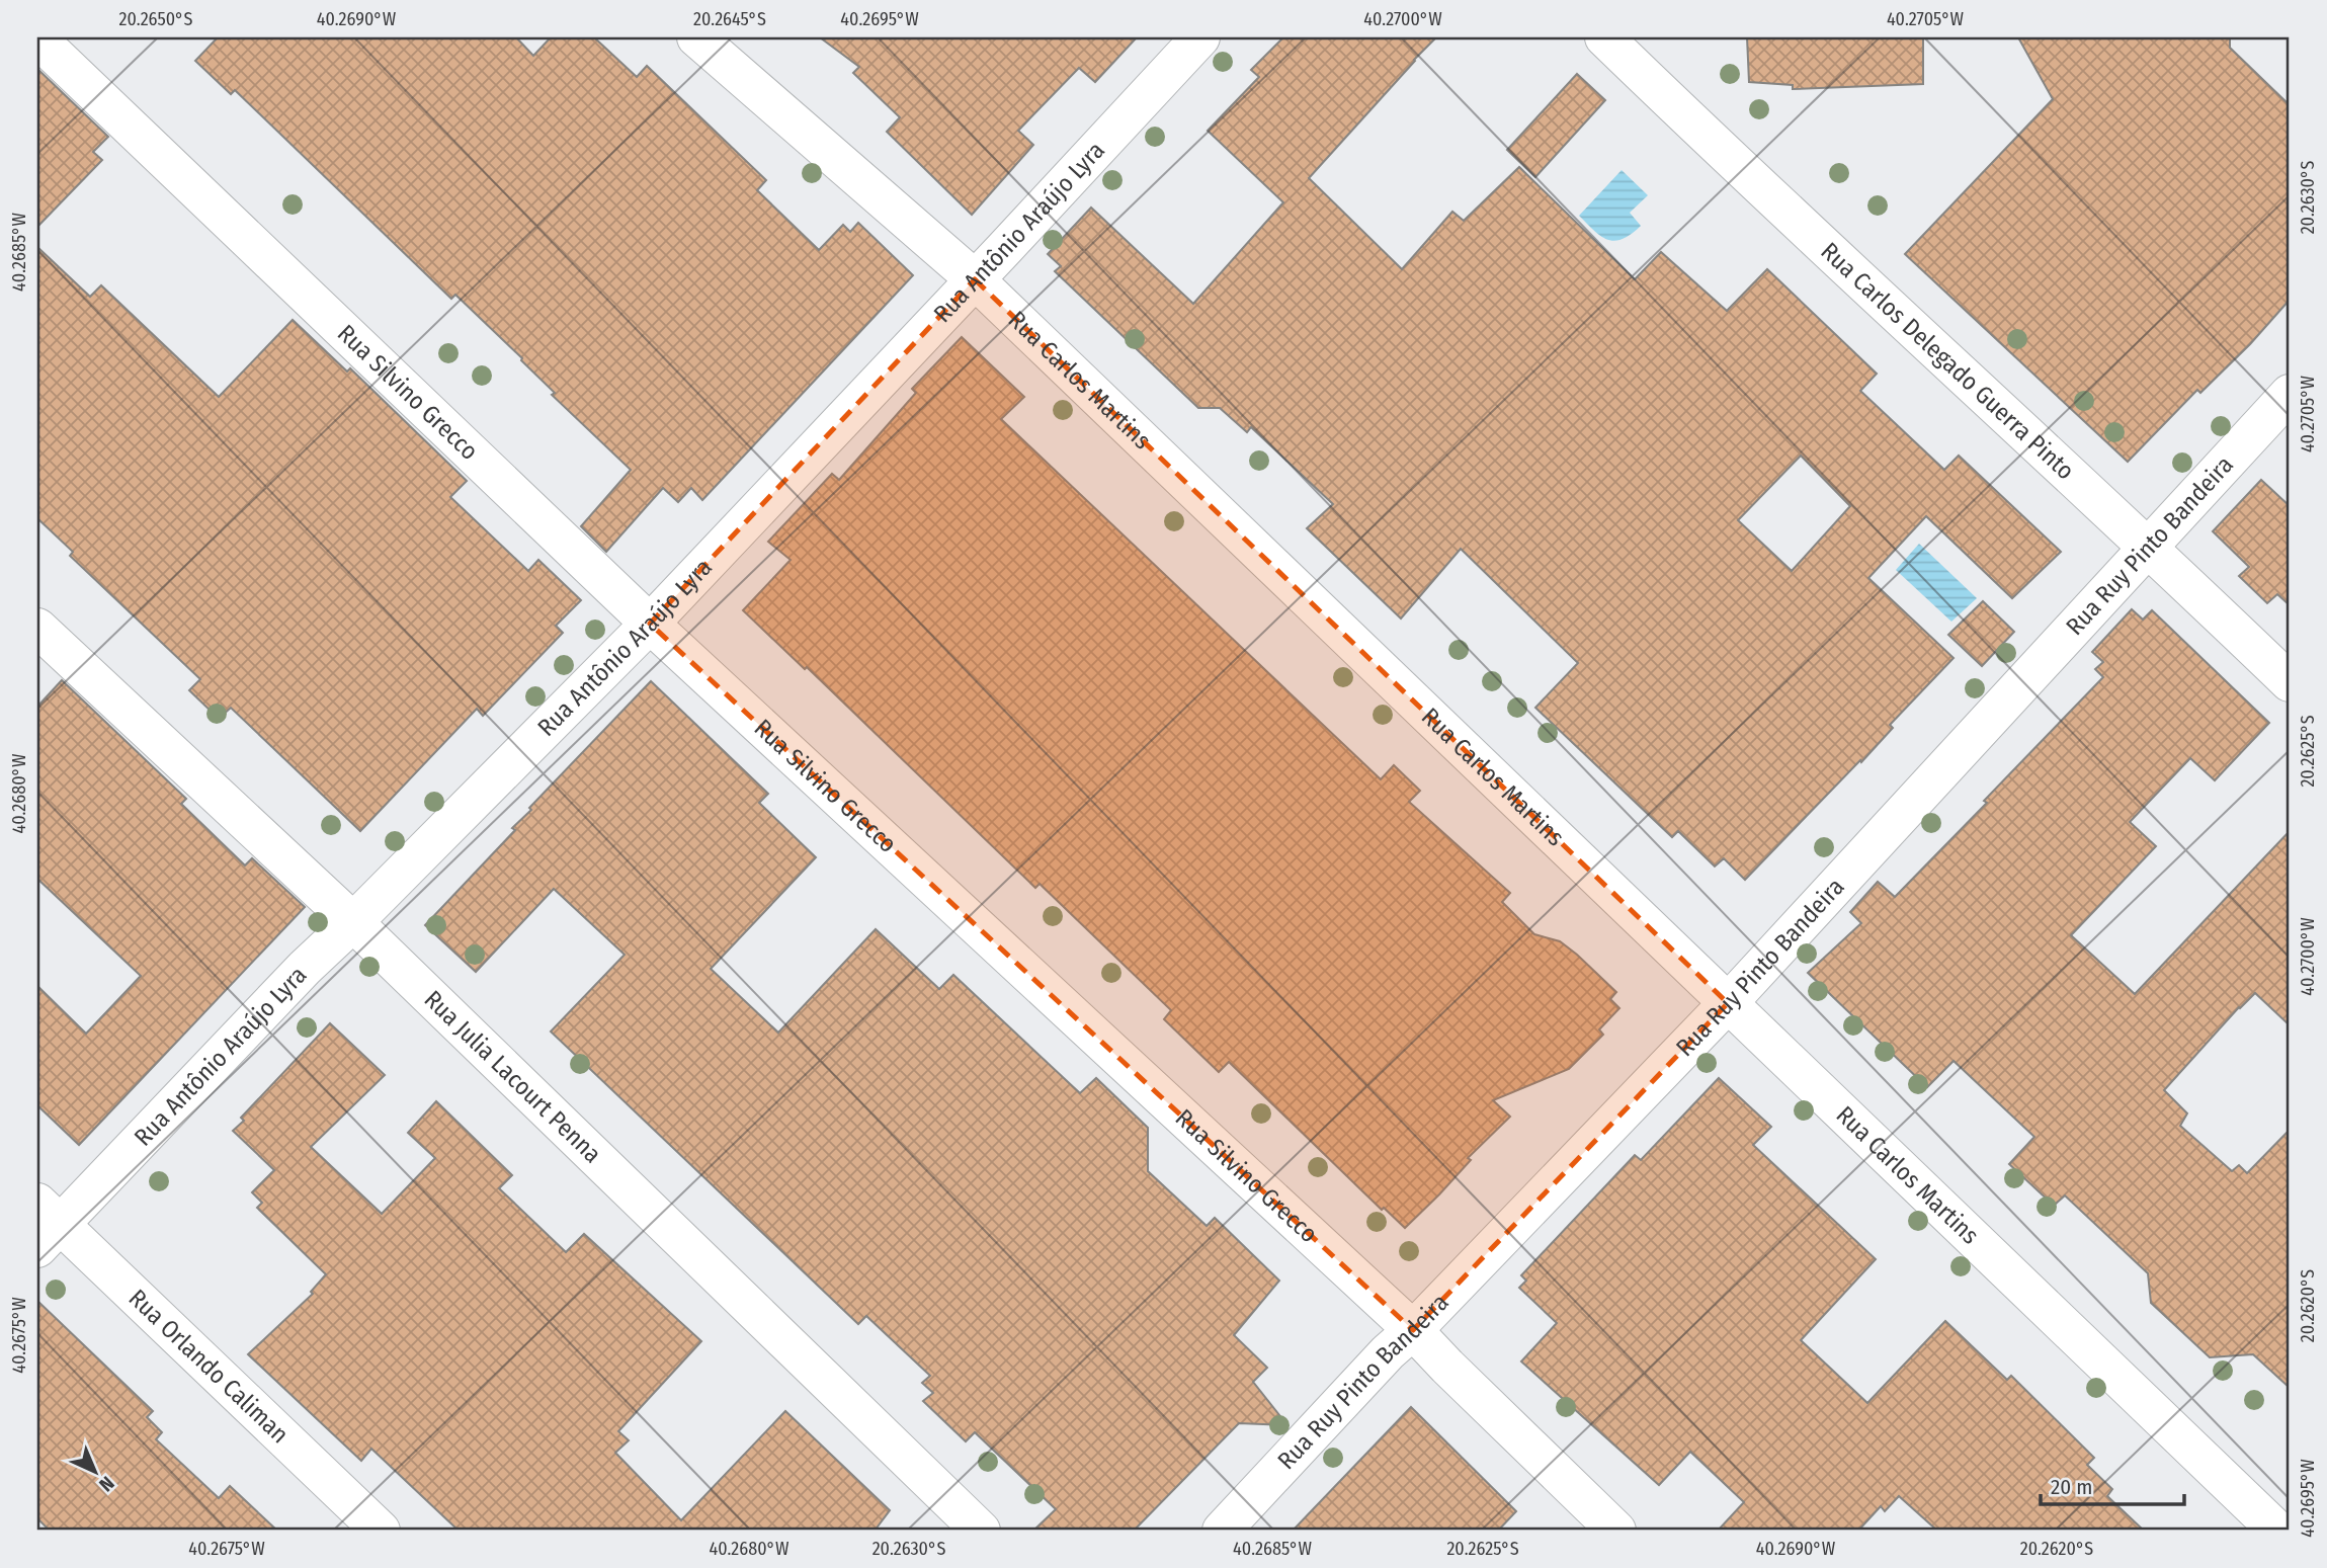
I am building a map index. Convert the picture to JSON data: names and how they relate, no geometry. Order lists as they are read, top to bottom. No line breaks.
{"streets":{"street":["Rua Antônio Araújo Lyra","Rua Carlos Delegado Guerra Pinto","Rua Carlos Martins","Rua Silvino Grecco","Rua Ruy Pinto Bandeira","Rua Julia Lacourt Penna","Rua Orlando Caliman"]},"crossings":[["Rua Antônio Araújo Lyra","Rua Carlos Martins"],["Rua Antônio Araújo Lyra","Rua Silvino Grecco"],["Rua Antônio Araújo Lyra","Rua Julia Lacourt Penna"],["Rua Antônio Araújo Lyra","Rua Orlando Caliman"],["Rua Carlos Delegado Guerra Pinto","Rua Ruy Pinto Bandeira"],["Rua Carlos Martins","Rua Ruy Pinto Bandeira"],["Rua Silvino Grecco","Rua Ruy Pinto Bandeira"]],"scale_bar":"20 m","north":"bottom right","coordinates":["20.2650°S","40.2690°W","20.2645°S","40.2695°W","40.2700°W","40.2705°W","20.2630°S","40.2685°W","20.2625°S","40.2680°W","20.2620°S","40.2675°W"]}
